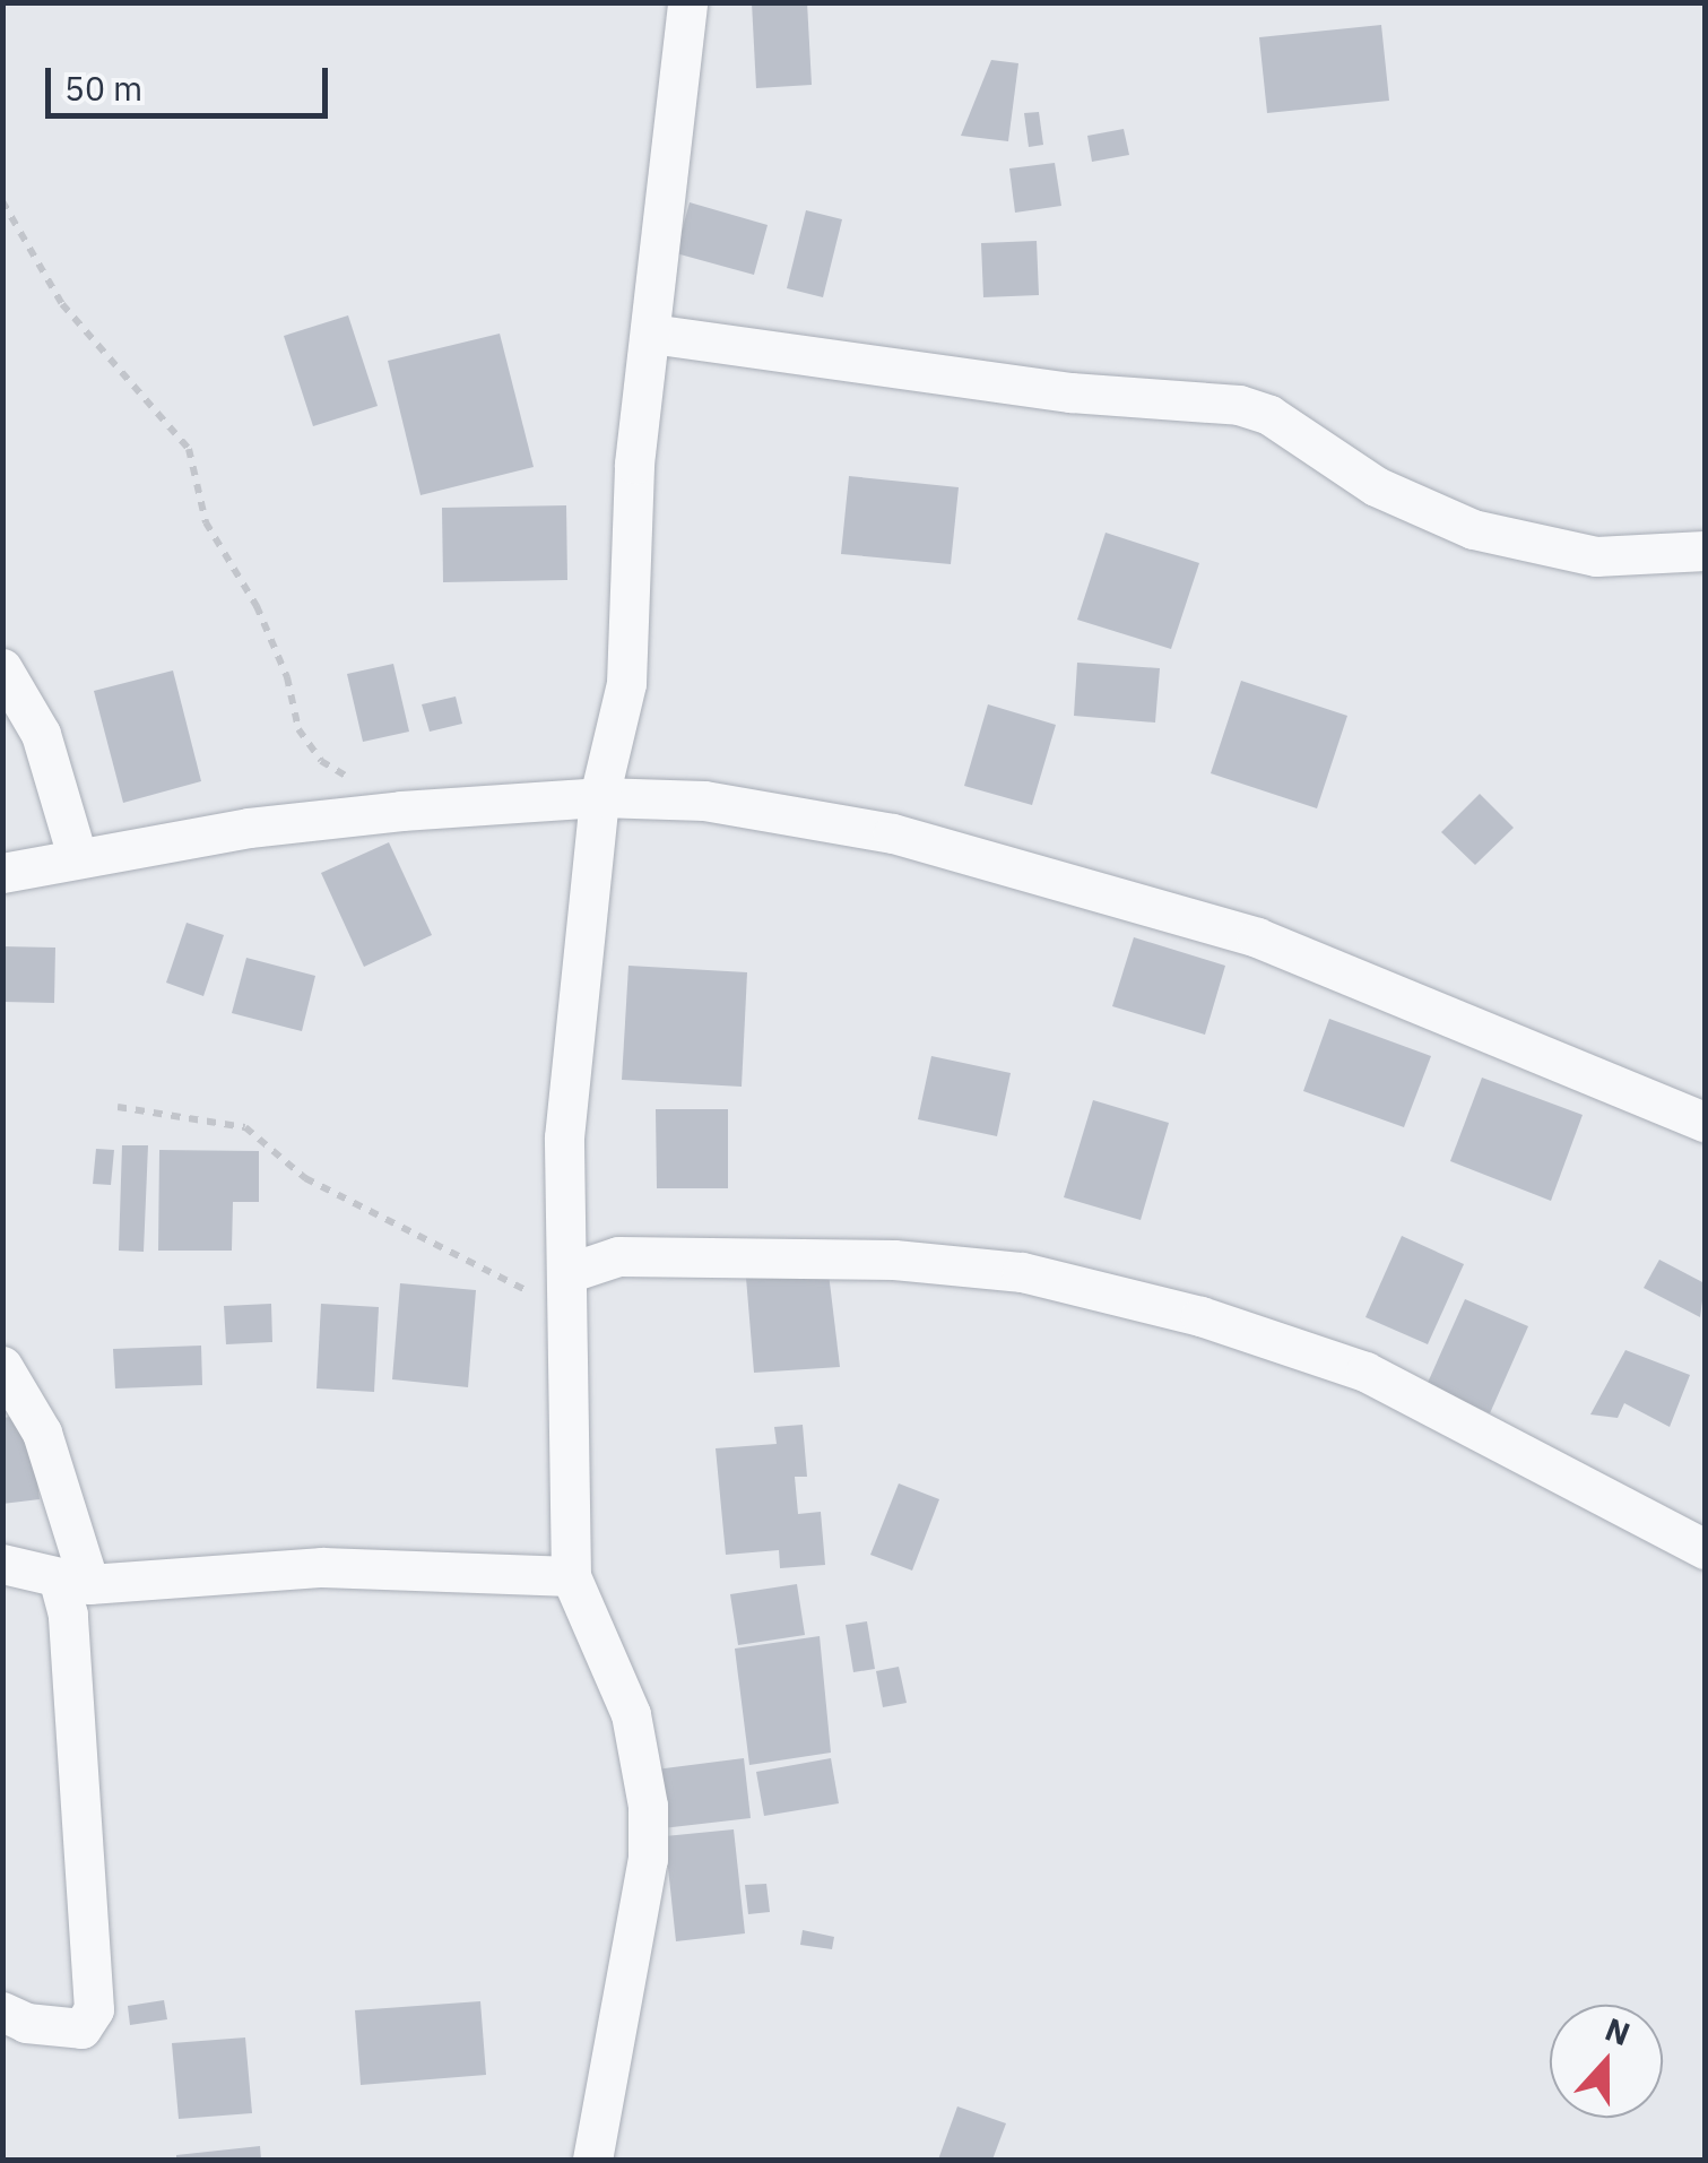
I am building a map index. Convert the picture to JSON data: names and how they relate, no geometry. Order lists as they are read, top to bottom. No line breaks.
{"scale_bar":"50 m","north":"top"}
